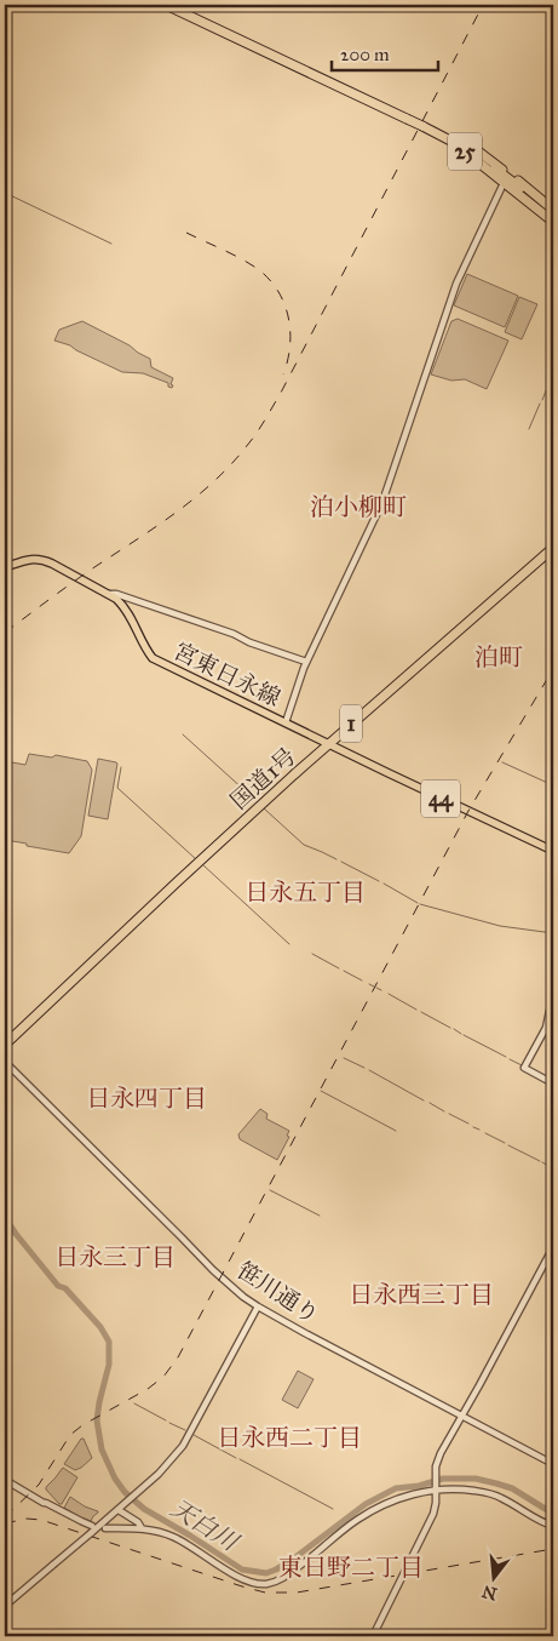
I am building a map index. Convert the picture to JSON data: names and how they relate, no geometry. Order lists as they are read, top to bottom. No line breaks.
{"streets":{"highway":["25","1","国道1号"],"main road":["宮東日永線","44"],"street":["笹川通り"]},"crossings":[["宮東日永線","国道1号"],["宮東日永線","44"],["国道1号","44"]],"districts":["泊小柳町","泊町","日永五丁目","日永四丁目","日永三丁目","日永西三丁目","日永西二丁目","東日野二丁目"],"water":["天白川"],"scale_bar":"200 m","north":"bottom"}
